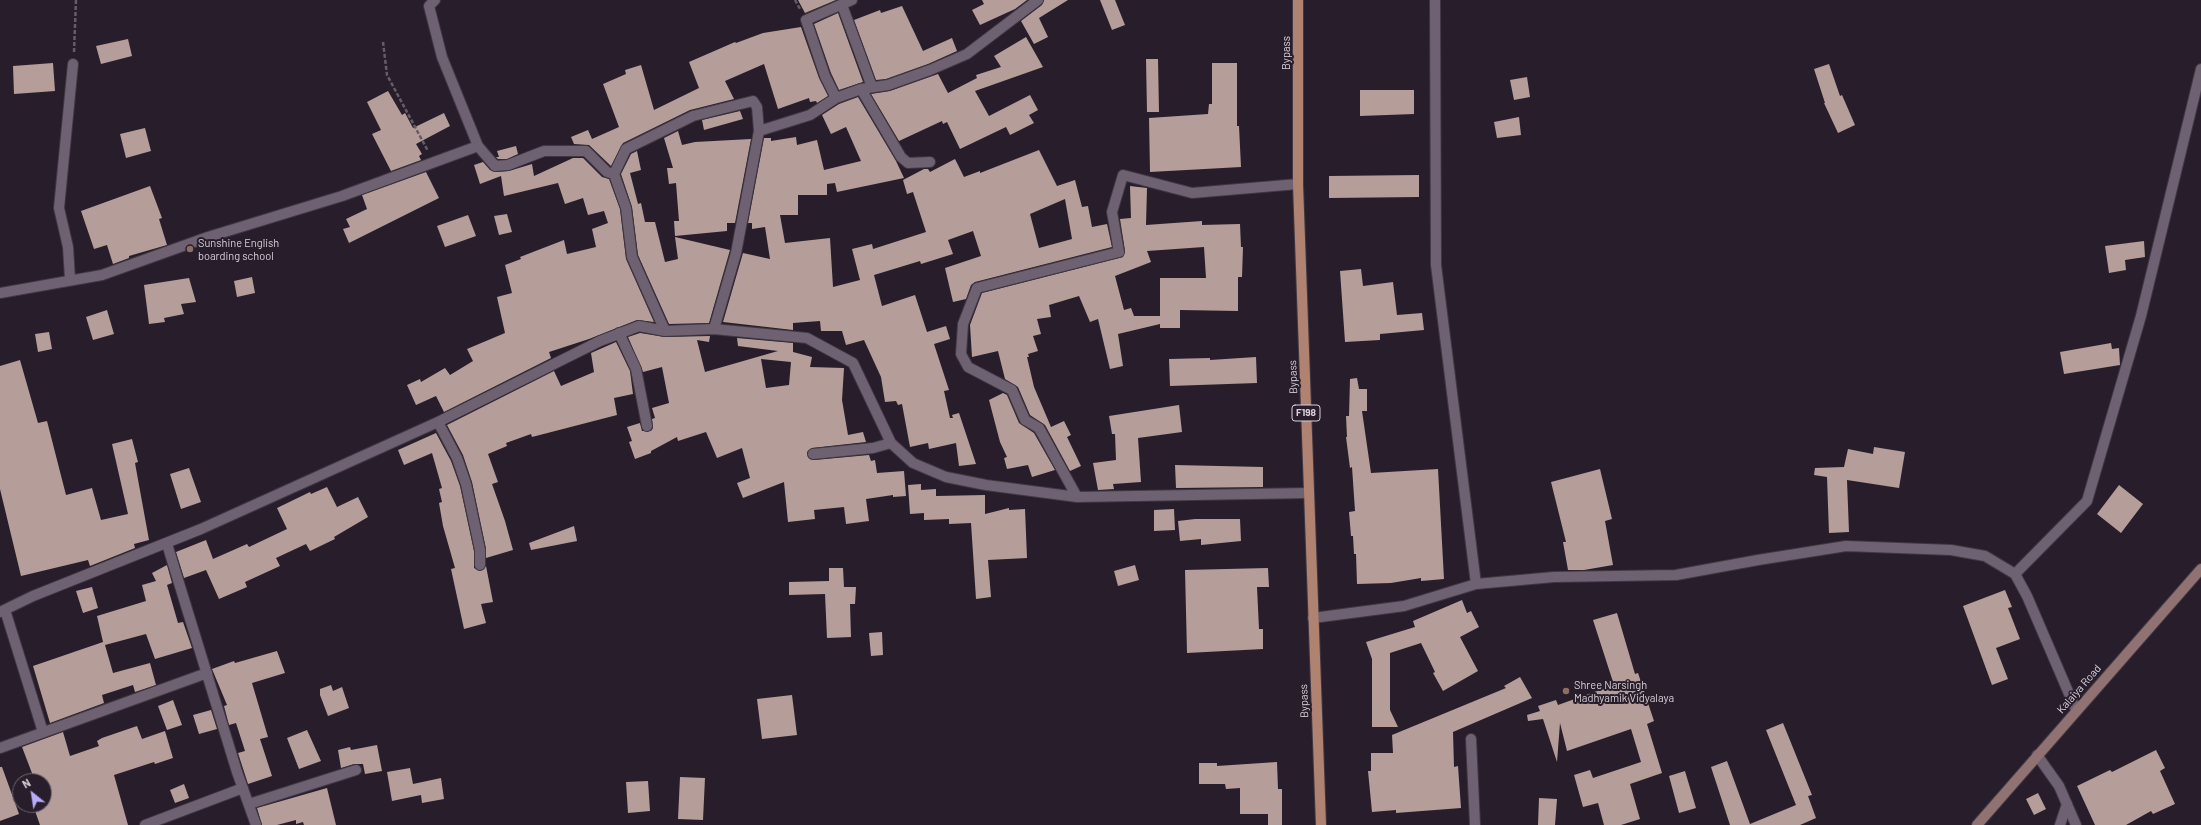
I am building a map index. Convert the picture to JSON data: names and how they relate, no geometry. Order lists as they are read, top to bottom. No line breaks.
{"streets":{"main road":["Bypass","F198","Kalaiya Road"]},"places":["Sunshine English boarding school","Shree Narsingh Madhyamik Vidyalaya"],"north":"top left"}
